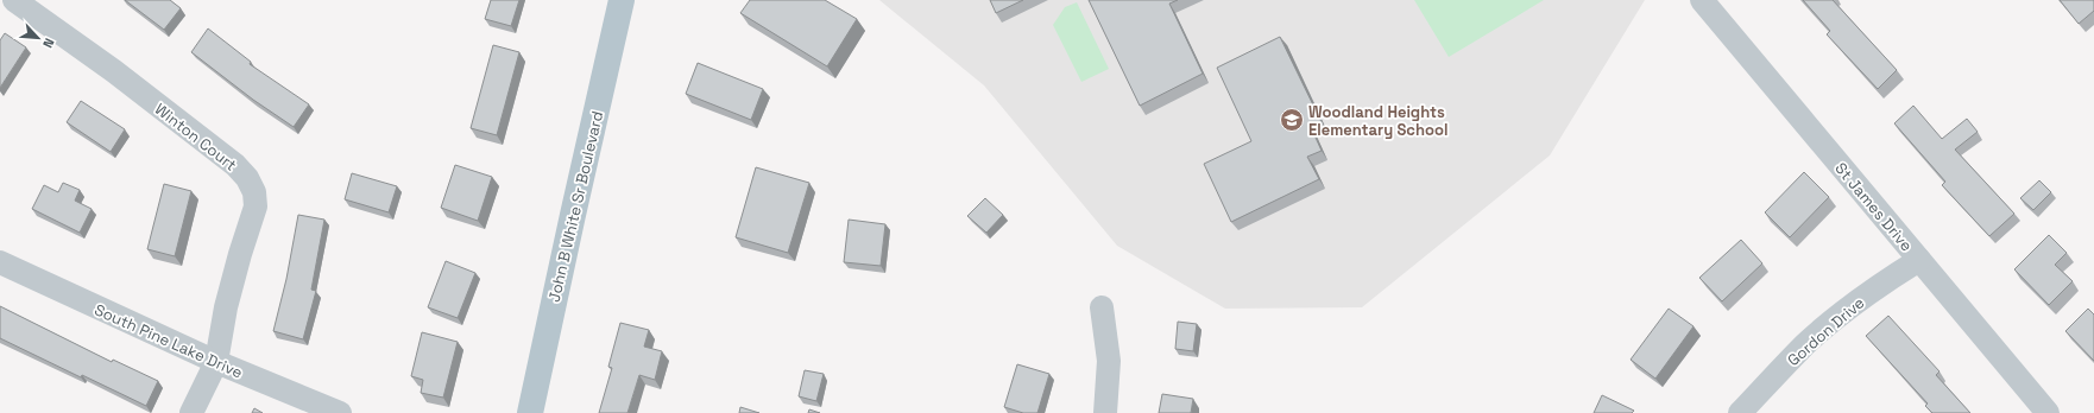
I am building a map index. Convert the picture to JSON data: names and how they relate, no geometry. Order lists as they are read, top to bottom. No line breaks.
{"streets":{"main road":["John B White Sr Boulevard"],"street":["Winton Court","St James Drive","Gordon Drive","South Pine Lake Drive"]},"crossings":[["Winton Court","South Pine Lake Drive"],["St James Drive","Gordon Drive"]],"places":{"school or university":["Woodland Heights Elementary School"]},"north":"bottom right"}
